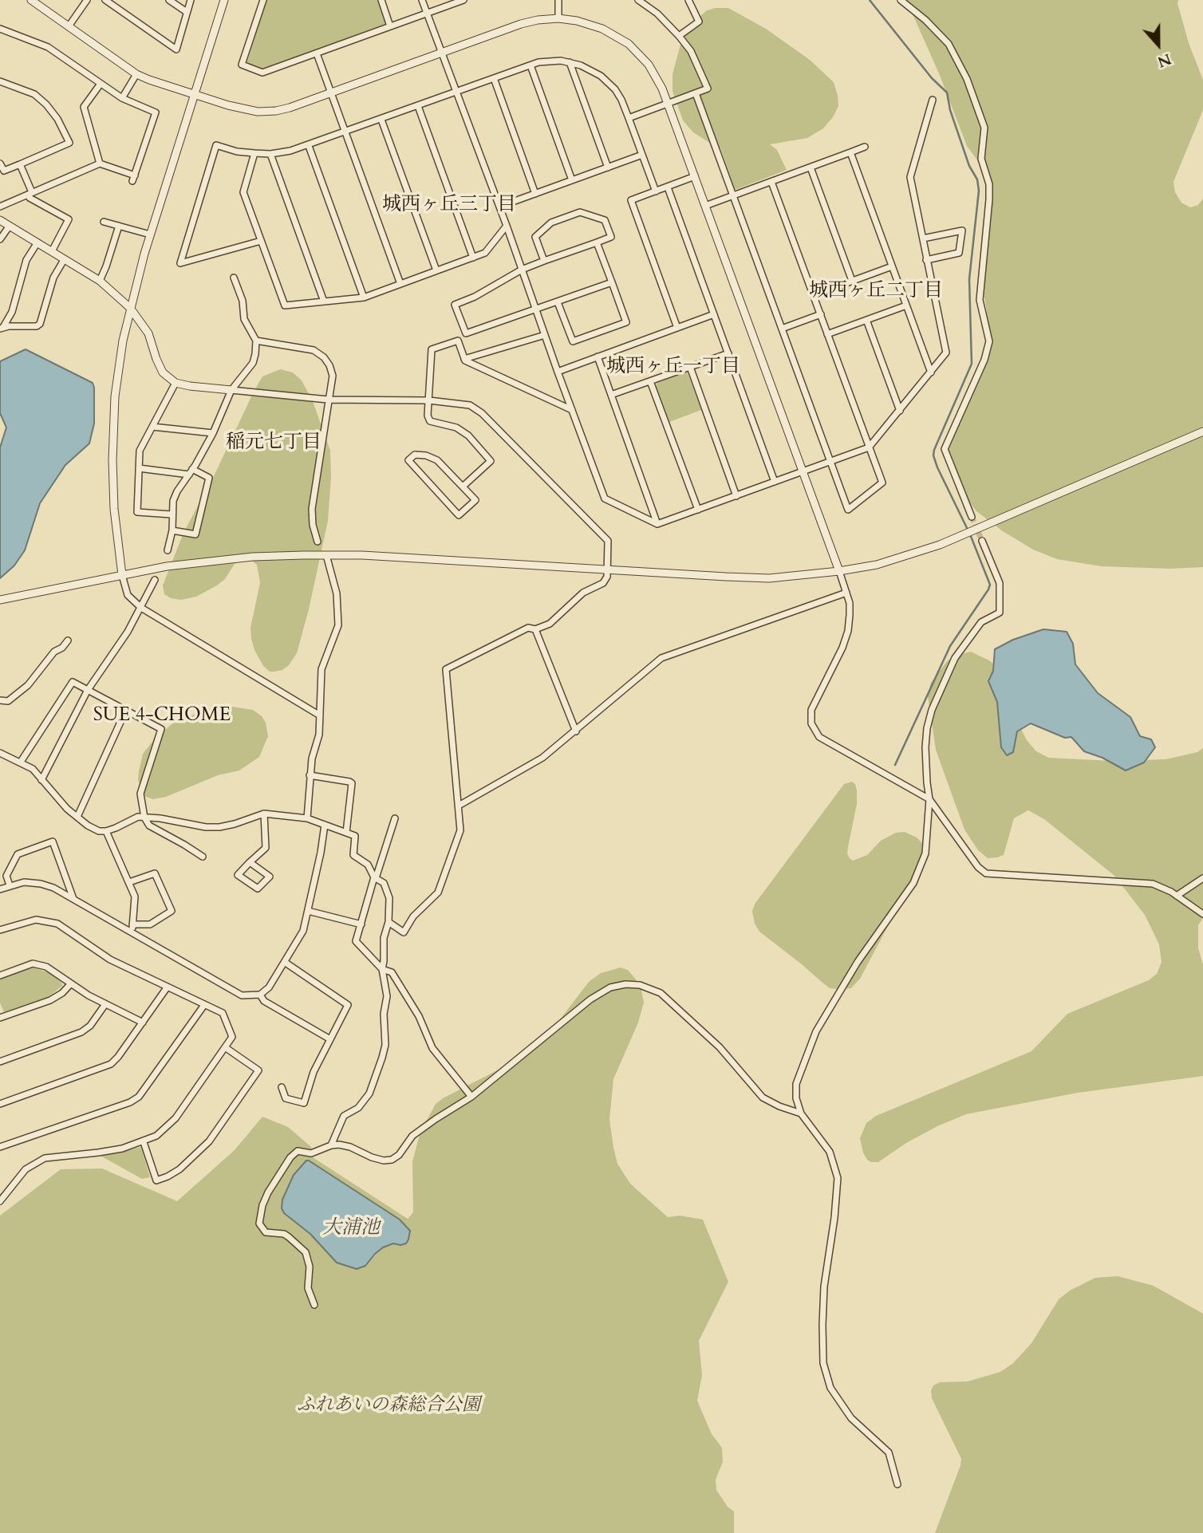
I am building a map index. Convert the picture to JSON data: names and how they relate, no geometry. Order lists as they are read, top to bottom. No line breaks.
{"districts":["城西ヶ丘三丁目","城西ヶ丘二丁目","城西ヶ丘一丁目","稲元七丁目","SUE 4-CHOME"],"water":["大浦池"],"parks":["ふれあいの森総合公園"],"north":"bottom"}
